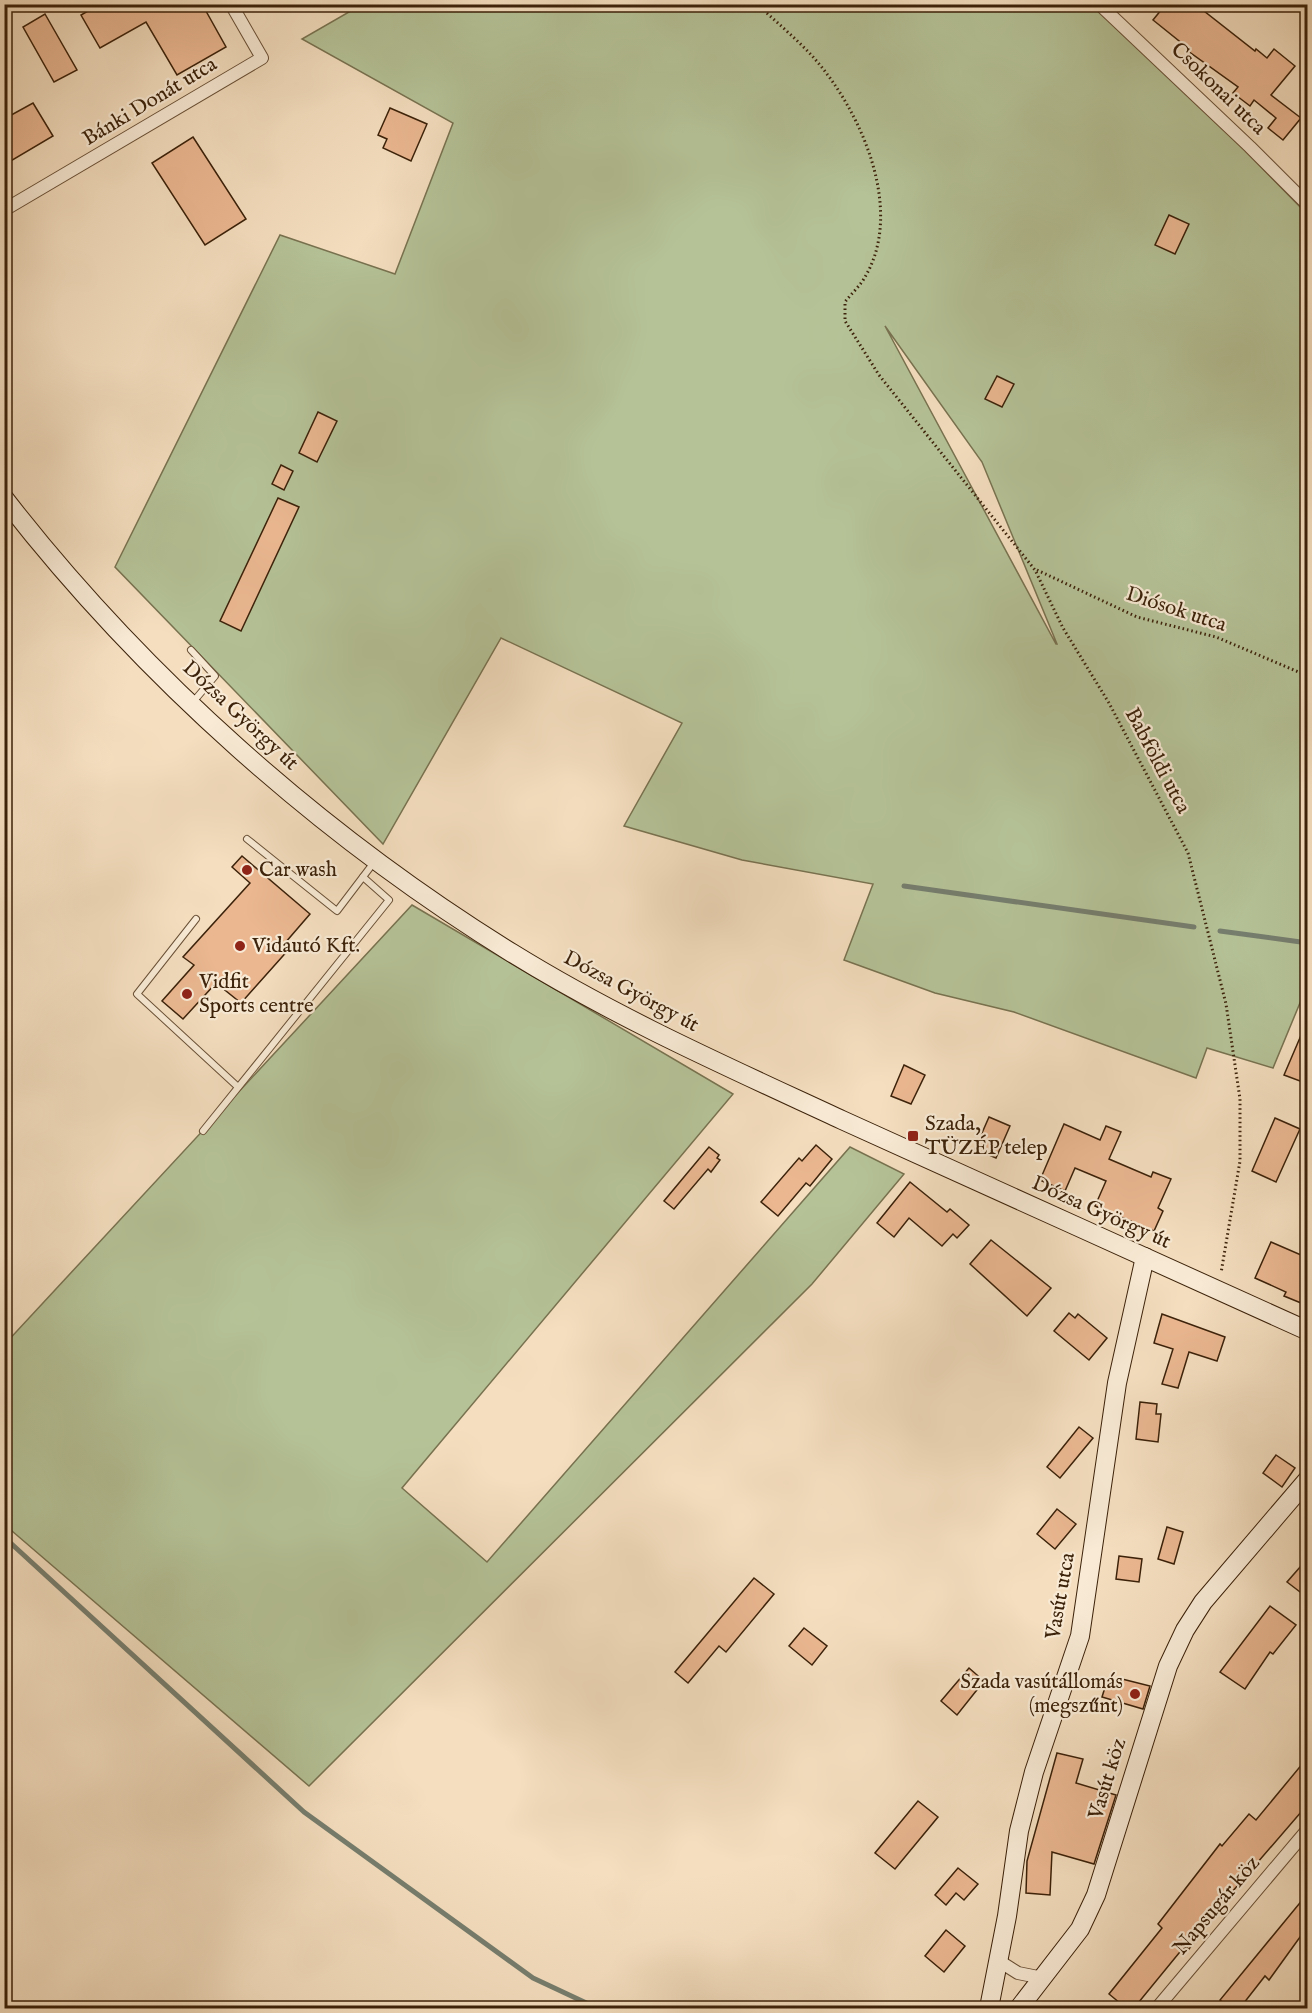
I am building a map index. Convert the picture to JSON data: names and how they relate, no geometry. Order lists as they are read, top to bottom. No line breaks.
{"streets":{"main road":["Dózsa György út","Vasút utca","Vasút köz"],"street":["Csokonai utca","Bánki Donát utca","Napsugár köz"],"path":["Diósok utca","Babföldi utca"]},"crossings":[["Diósok utca","Babföldi utca"],["Dózsa György út","Babföldi utca"],["Dózsa György út","Vasút utca"]],"places":{"other":["Car wash","Vidautó Kft.","Vidfit Sports centre","Szada vasútállomás (megszűnt)"],"transit":["Szada, TÜZÉP telep"]}}
